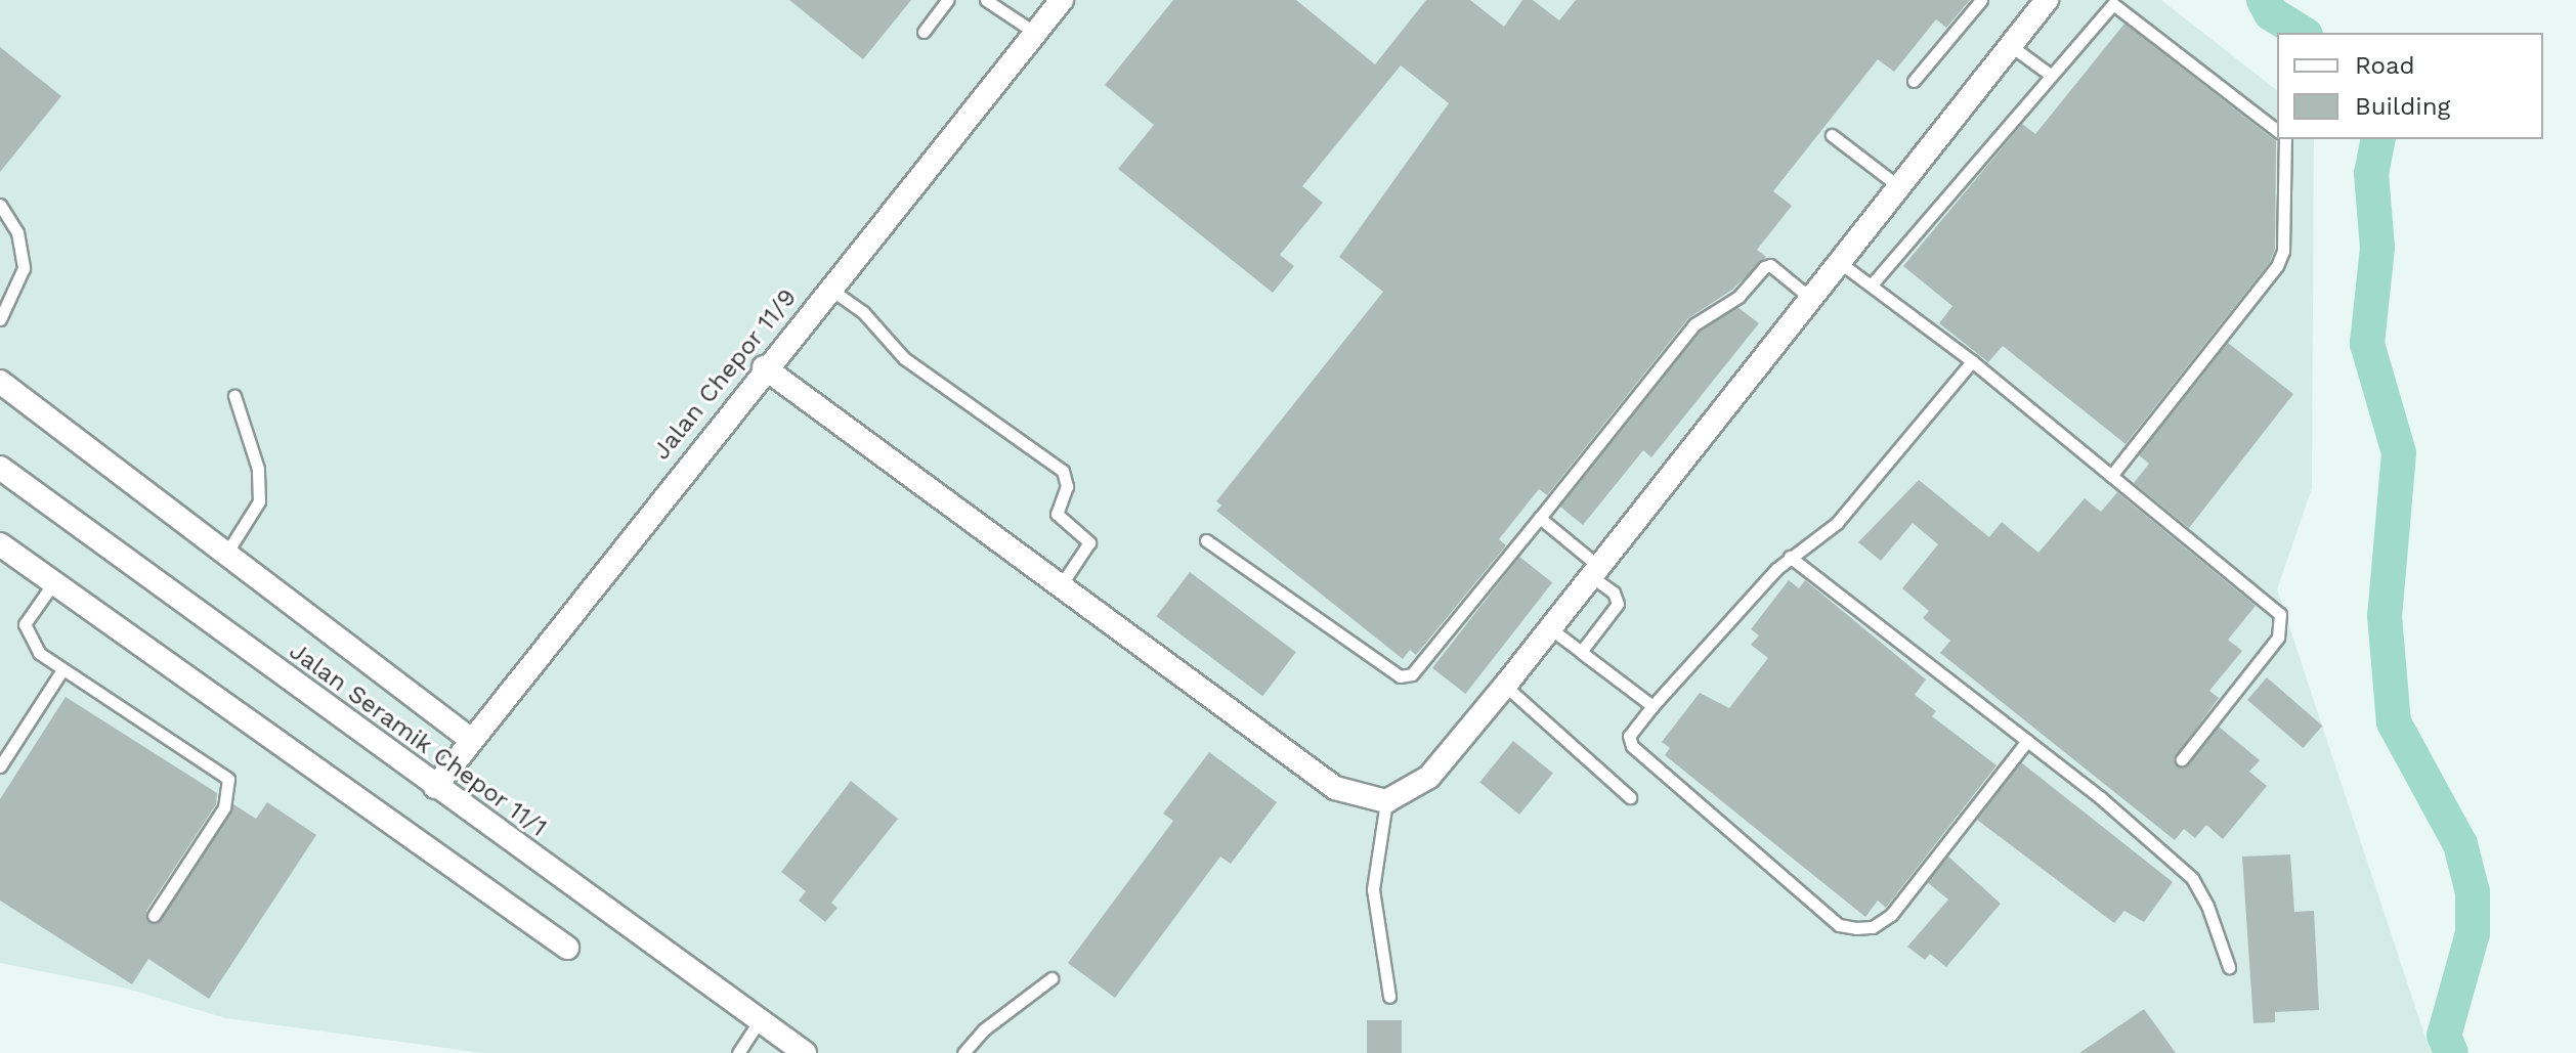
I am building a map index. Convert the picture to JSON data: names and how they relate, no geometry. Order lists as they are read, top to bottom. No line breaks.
{"streets":{"street":["Jalan Chepor 11/9","Jalan Seramik Chepor 11/1"]},"crossings":[["Jalan Chepor 11/9","Jalan Seramik Chepor 11/1"]],"legend":["Road","Building"]}
